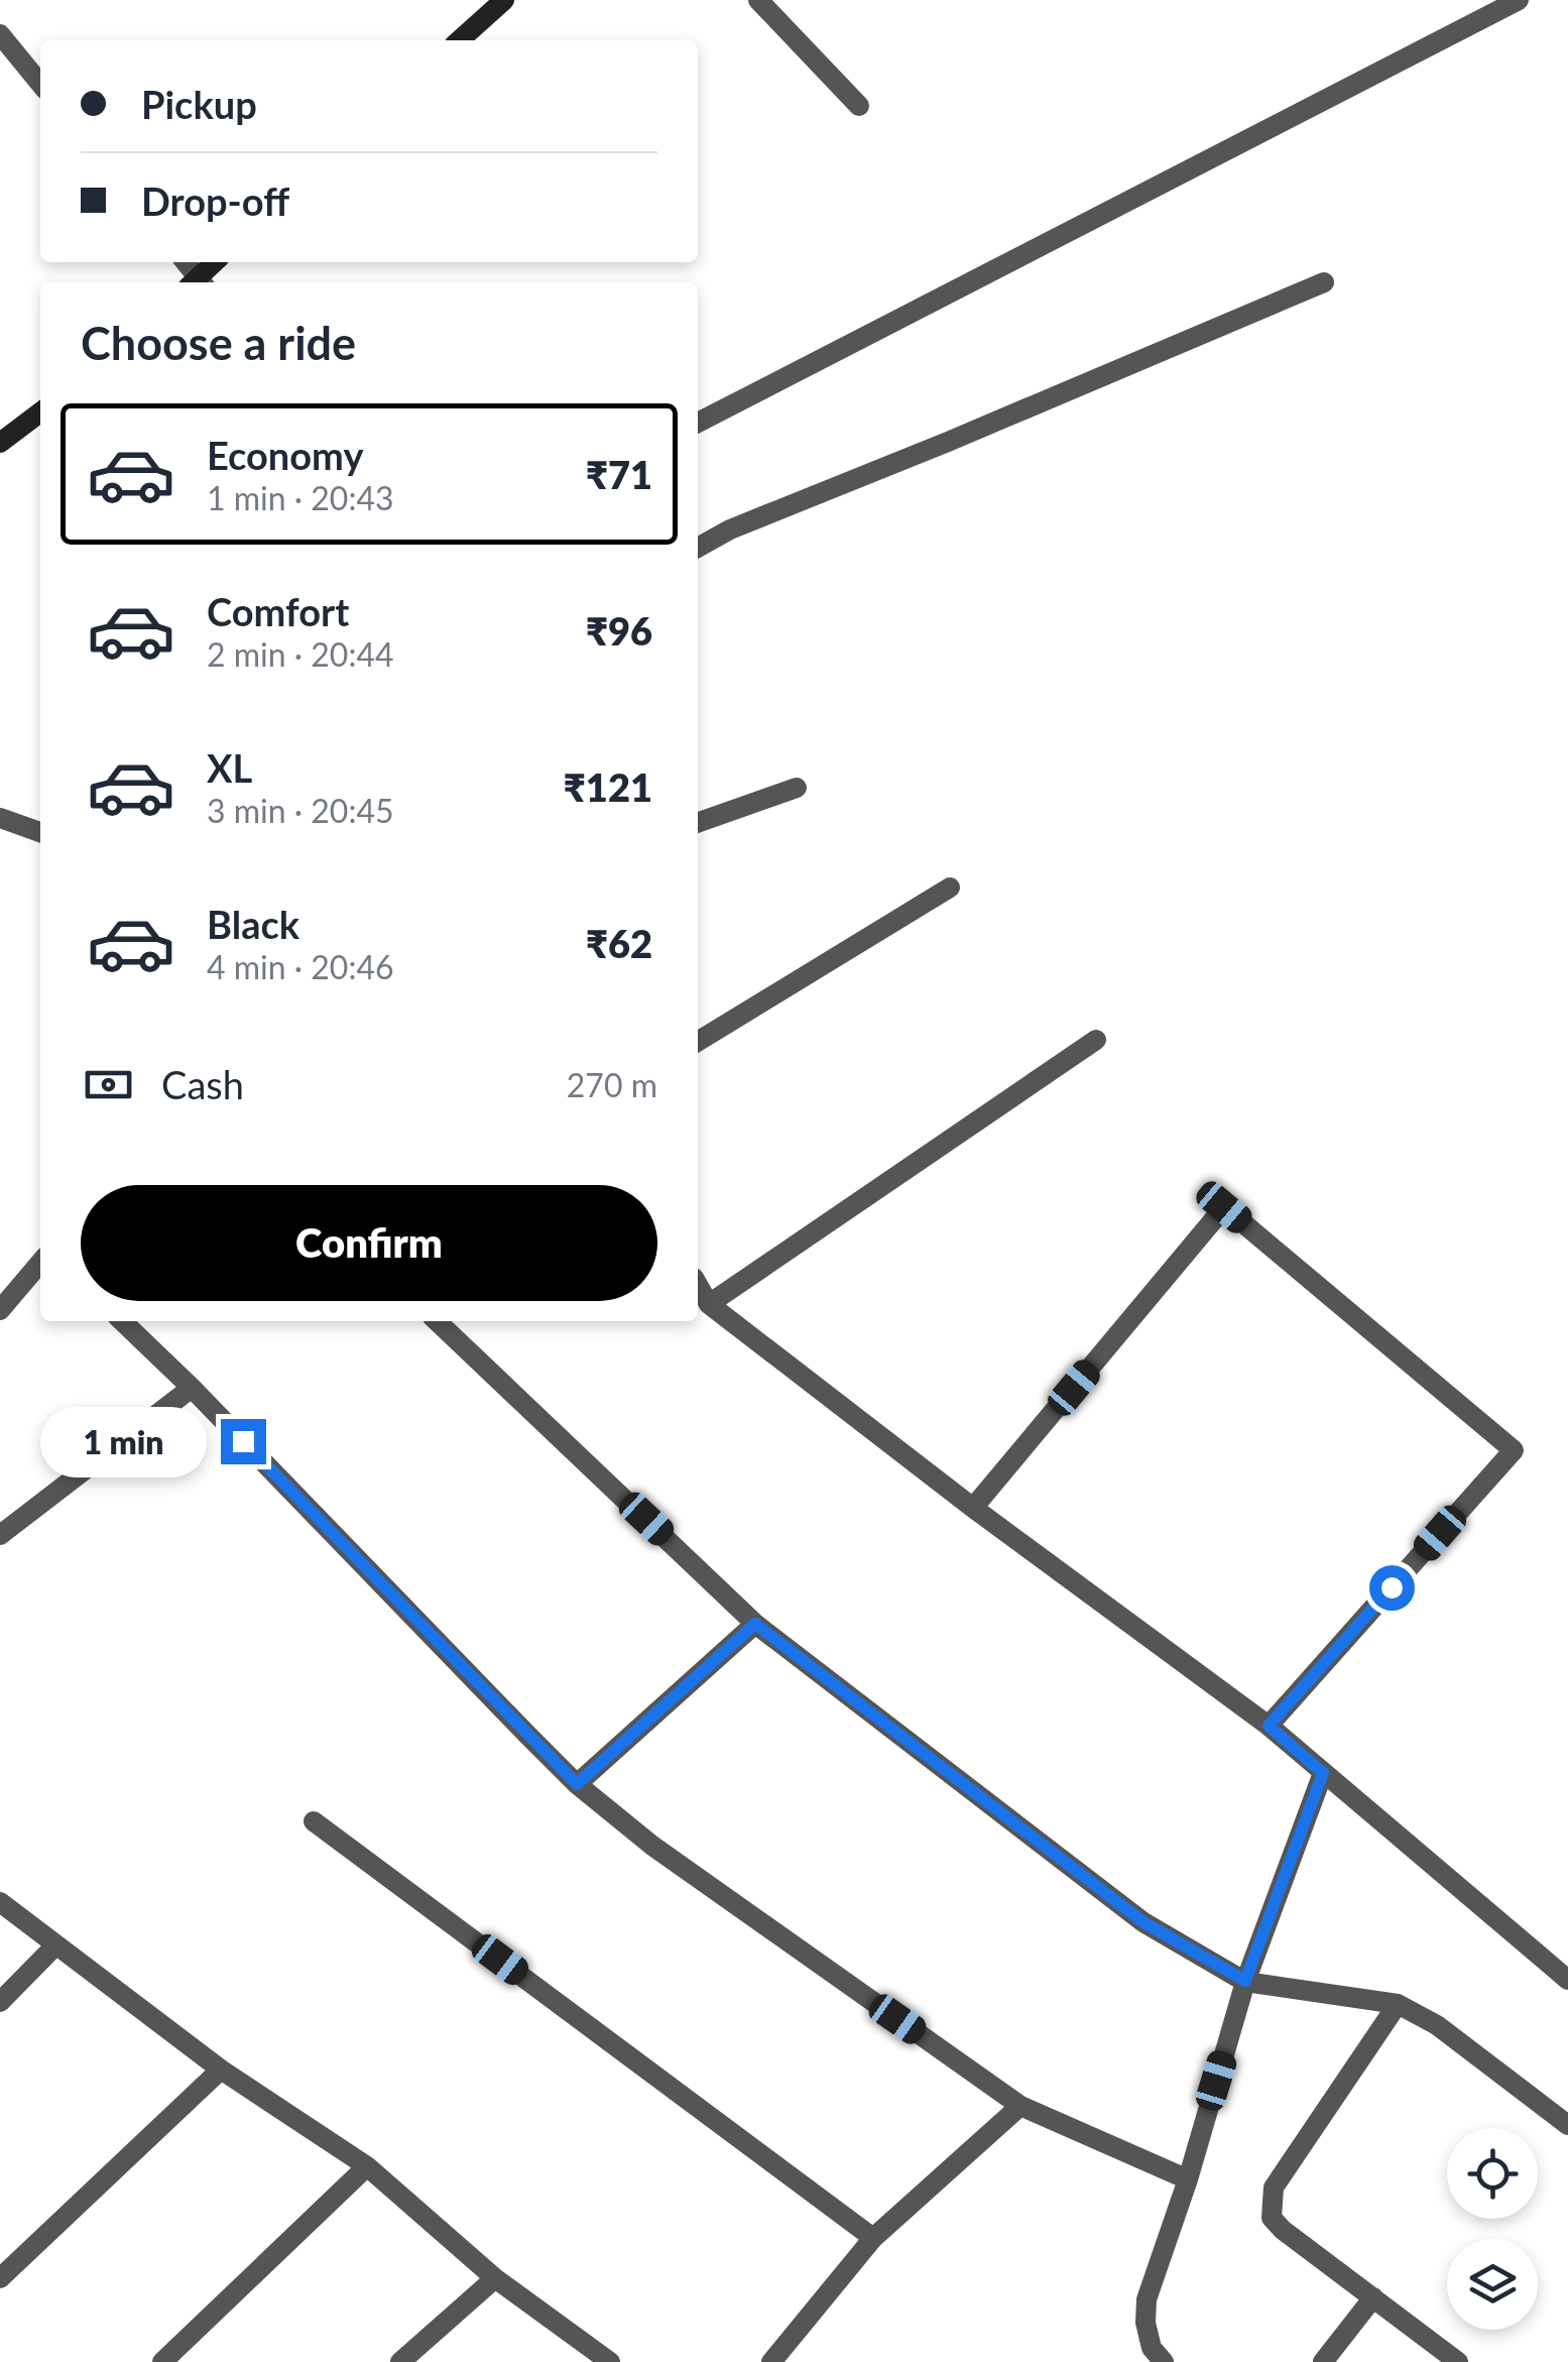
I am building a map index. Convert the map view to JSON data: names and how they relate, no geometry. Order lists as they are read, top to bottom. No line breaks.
{"page":{"banner":["Pickup","Drop-off"],"heading":"Choose a ride","list":[{"name":"Economy","note":"1 min · 20:43","value":"₹71"},{"name":"Comfort","note":"2 min · 20:44","value":"₹96"},{"name":"XL","note":"3 min · 20:45","value":"₹121"},{"name":"Black","note":"4 min · 20:46","value":"₹62"}],"pay":["Cash","270 m"],"buttons":"Confirm","bubble":"1 min"}}
